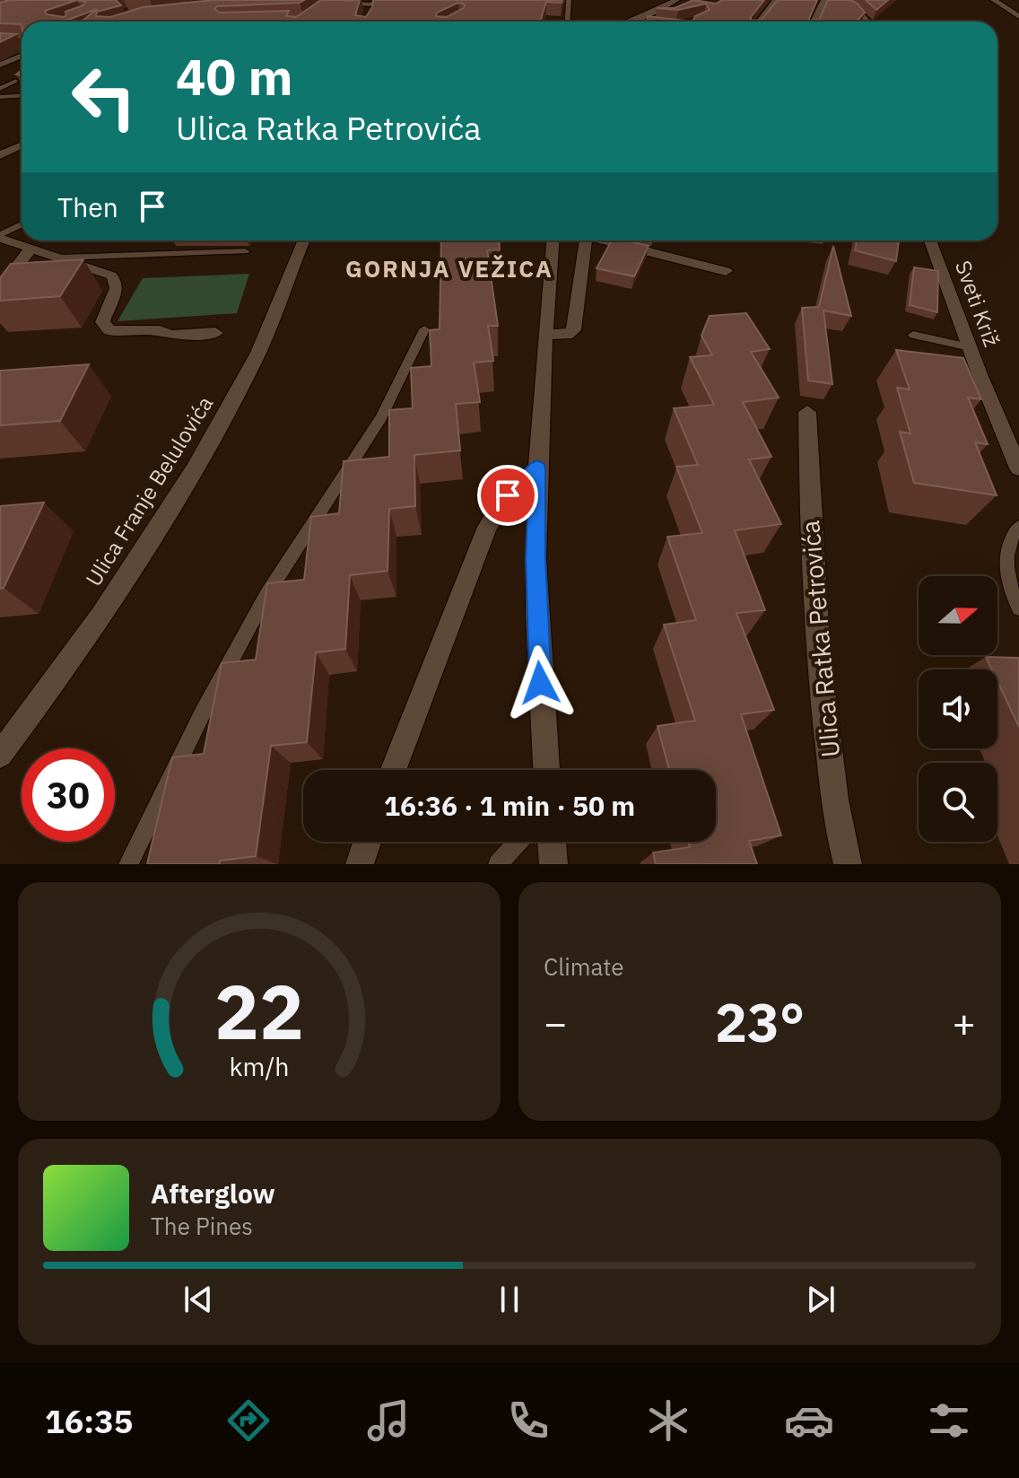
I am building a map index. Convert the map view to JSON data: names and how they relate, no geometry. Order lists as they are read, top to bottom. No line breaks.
{"streets":{"street":["Sveti Križ","Ulica Franje Belulovića","Ulica Ratka Petrovića"]},"districts":["GORNJA VEŽICA"],"north":"right","page":{"turn":["40 m","Ulica Ratka Petrovića"],"then":"Then","limit":"30","trip":"16:36 · 1 min · 50 m","tile":"Climate","heat":["−","23°","+"],"song":["Afterglow","The Pines"],"tabs":"16:35","gauge":["22","km/h"]}}
